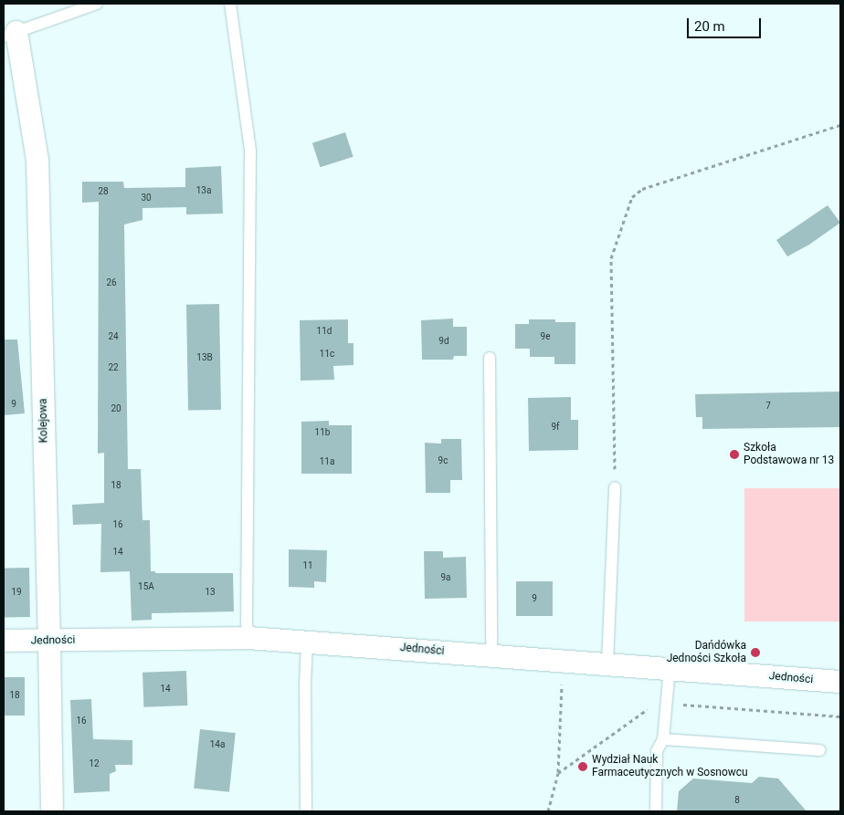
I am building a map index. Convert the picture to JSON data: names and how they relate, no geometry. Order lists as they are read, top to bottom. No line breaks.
{"streets":{"street":["Kolejowa","Jedności"]},"crossings":[["Kolejowa","Jedności"]],"places":["Szkoła Podstawowa nr 13","Dańdówka Jedności Szkoła","Wydział Nauk Farmaceutycznych w Sosnowcu"],"house_numbers":["13a","28","30","26","11d","24","9e","9d","11c","13B","22","9","7","20","9f","11b","9c","11a","18","16","14","11","9a","15A","19","13","9","14","18","16","14a","12","8"],"scale_bar":"20 m"}
